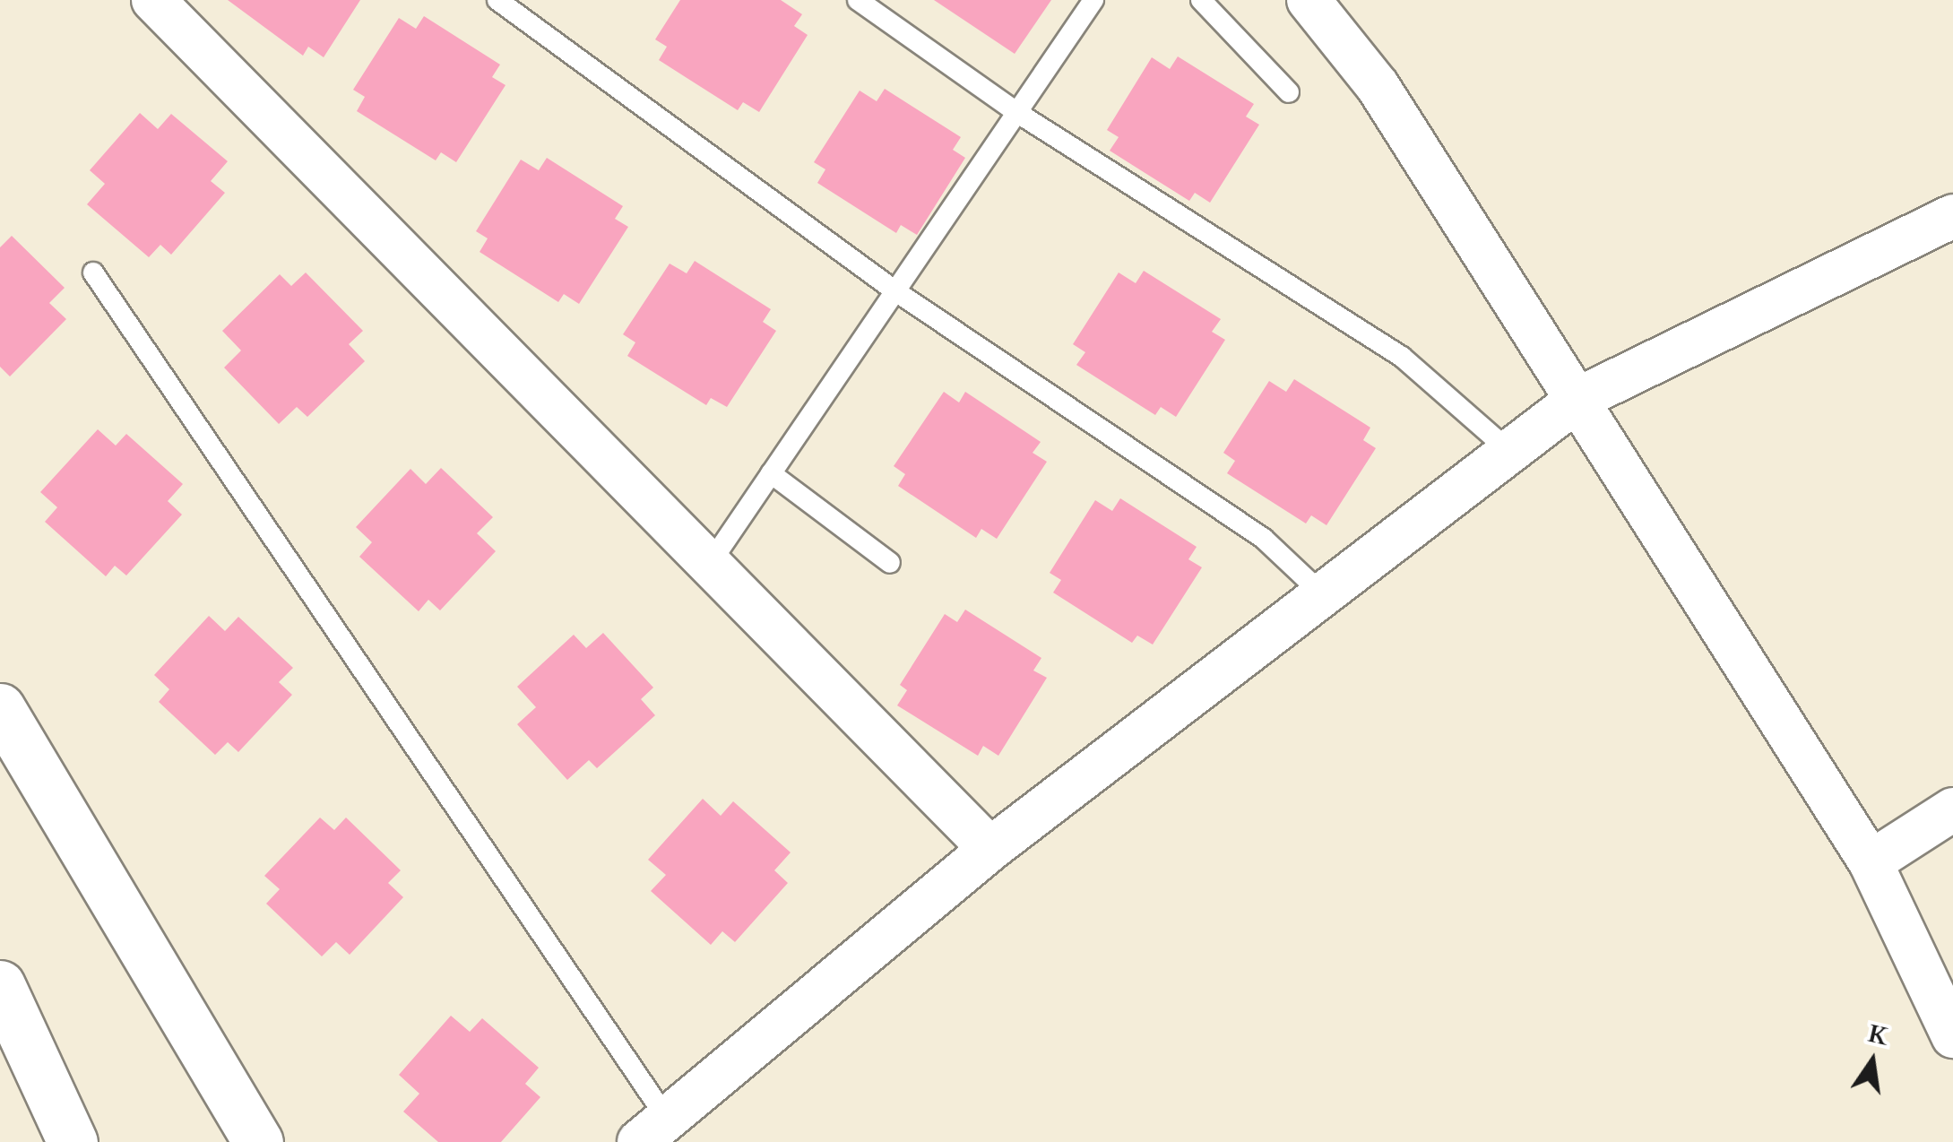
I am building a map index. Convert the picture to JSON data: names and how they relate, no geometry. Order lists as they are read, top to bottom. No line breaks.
{"north":"top"}
